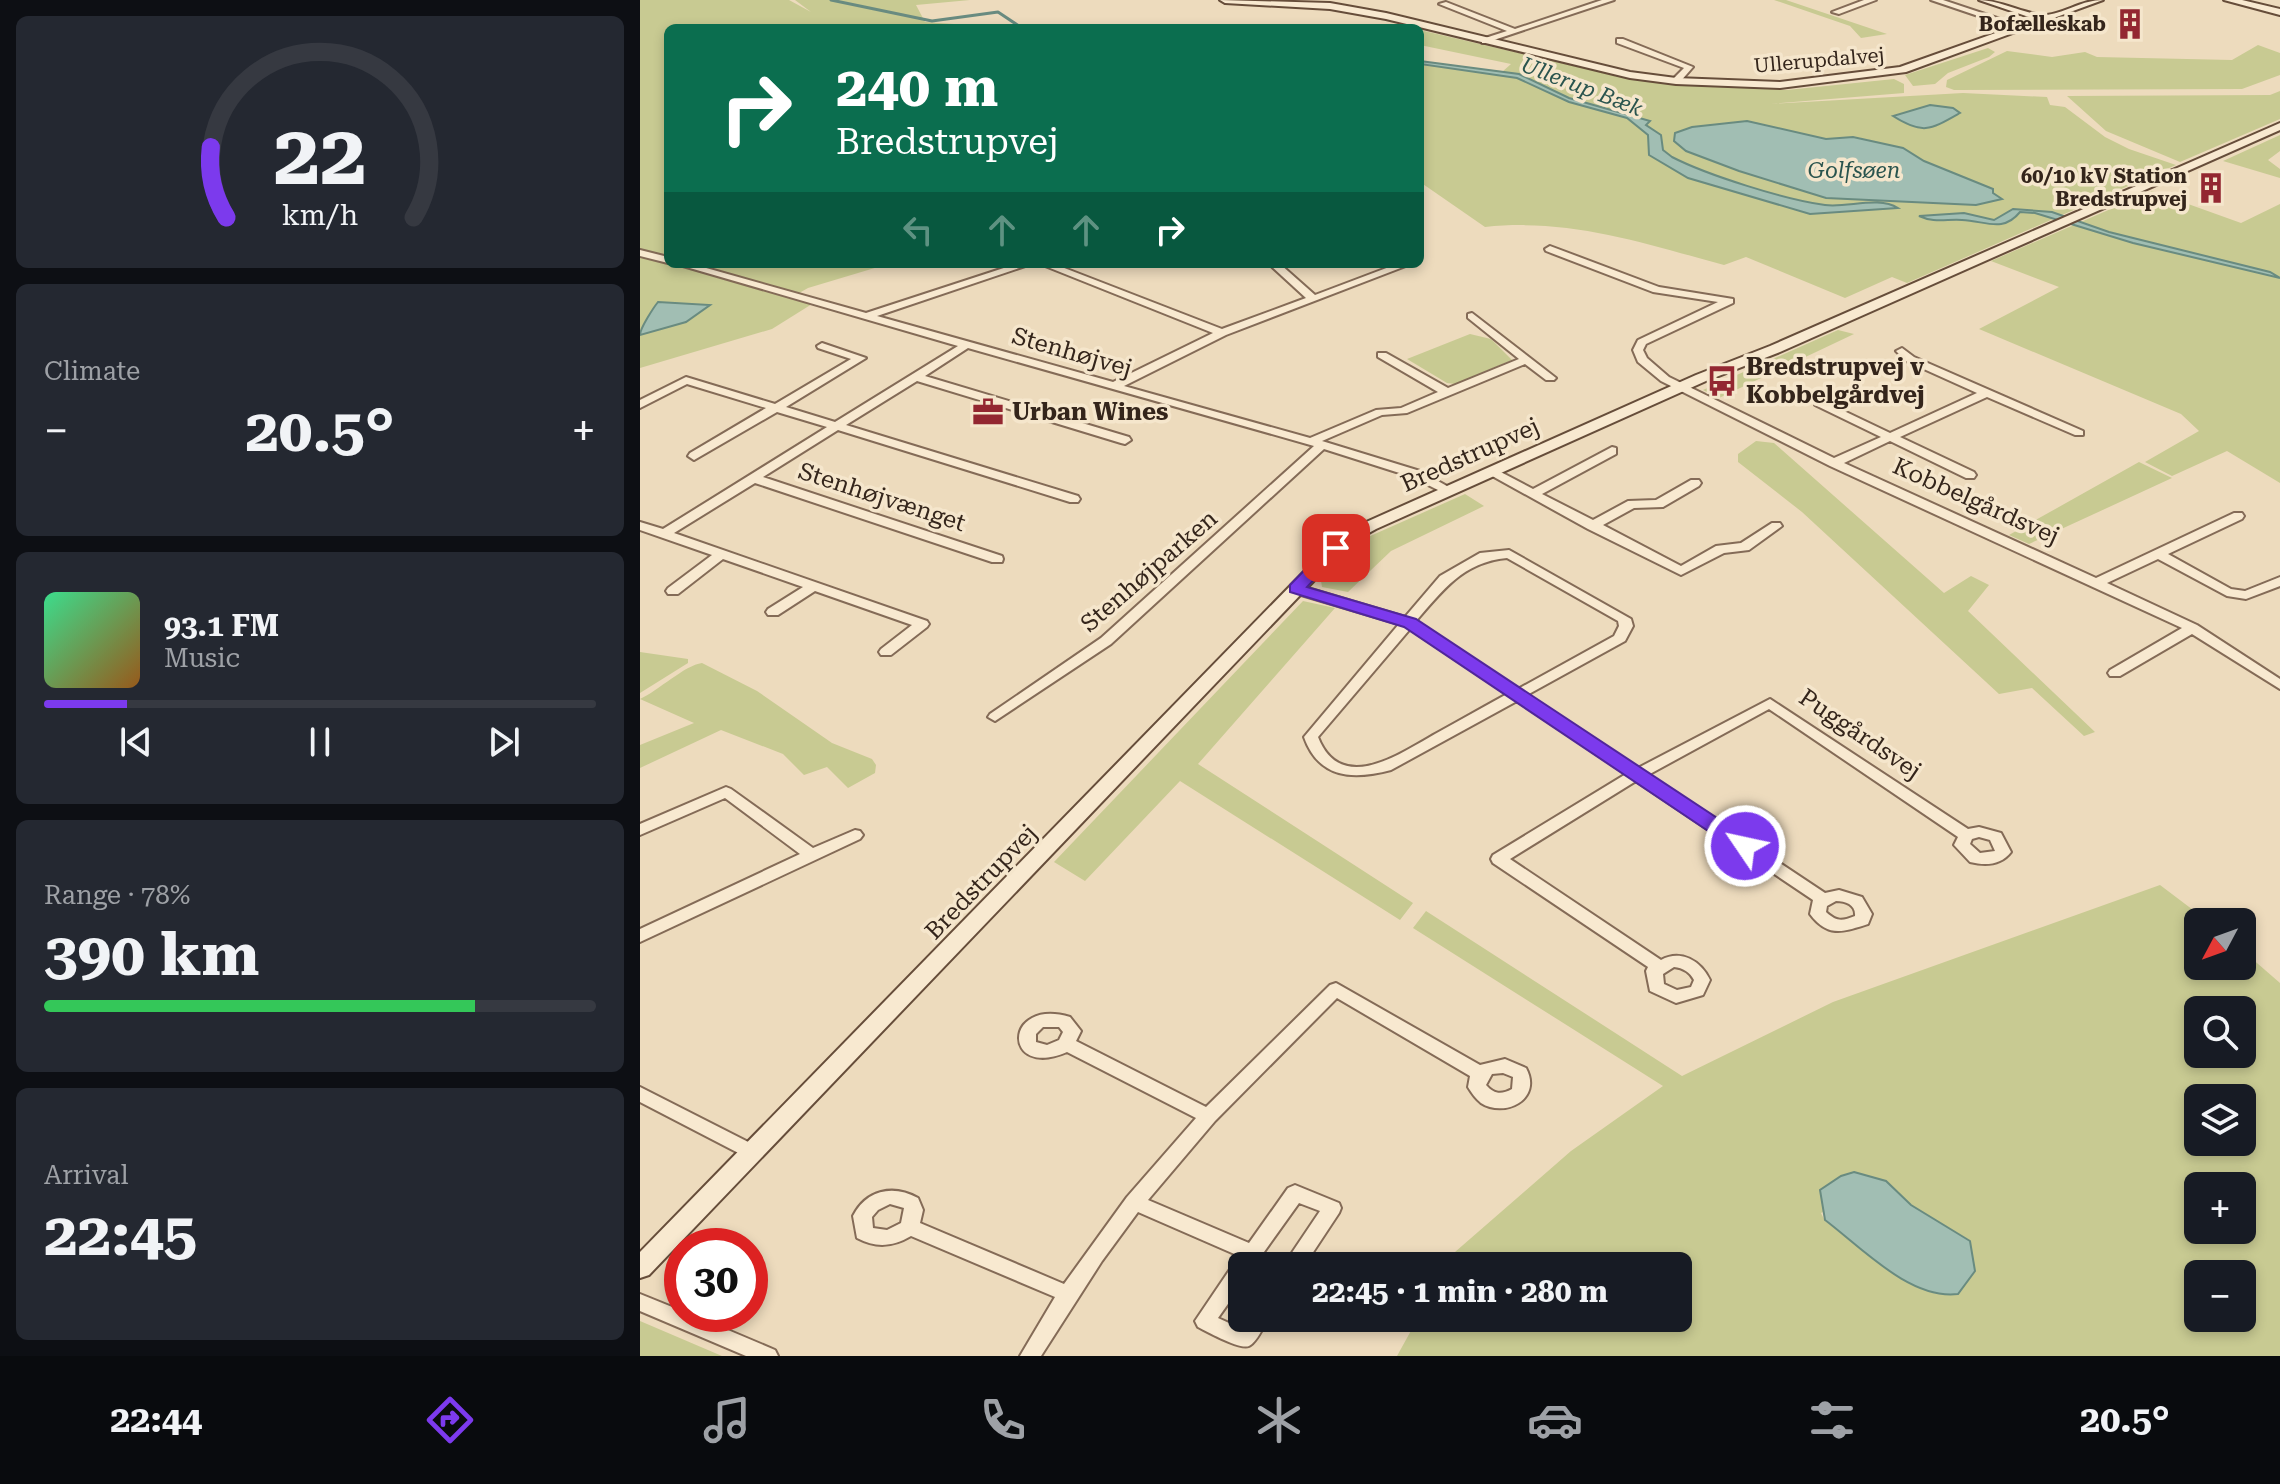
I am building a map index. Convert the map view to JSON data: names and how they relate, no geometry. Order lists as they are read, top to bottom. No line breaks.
{"streets":{"street":["Ullerupdalvej","Stenhøjvej","Bredstrupvej","Stenhøjvænget","Kobbelgårdsvej","Stenhøjparken","Puggårdsvej"]},"crossings":[["Stenhøjvej","Bredstrupvej"],["Stenhøjvej","Stenhøjvænget"],["Stenhøjvej","Stenhøjparken"],["Bredstrupvej","Kobbelgårdsvej"]],"water":["Ullerup Bæk","Golfsøen"],"places":{"building":["Bofælleskab","60/10 kV Station Bredstrupvej"],"bus stop":["Bredstrupvej v Kobbelgårdvej"],"office":["Urban Wines"]},"north":"bottom left","page":{"turn":["240 m","Bredstrupvej"],"tile":["Climate",["Range · 78%","390 km"],["Arrival","22:45"]],"heat":["−","20.5°","+"],"song":["93.1 FM","Music"],"map_buttons":["+","−"],"limit":"30","trip":"22:45 · 1 min · 280 m","tabs":["22:44","20.5°"],"gauge":["22","km/h"]}}
